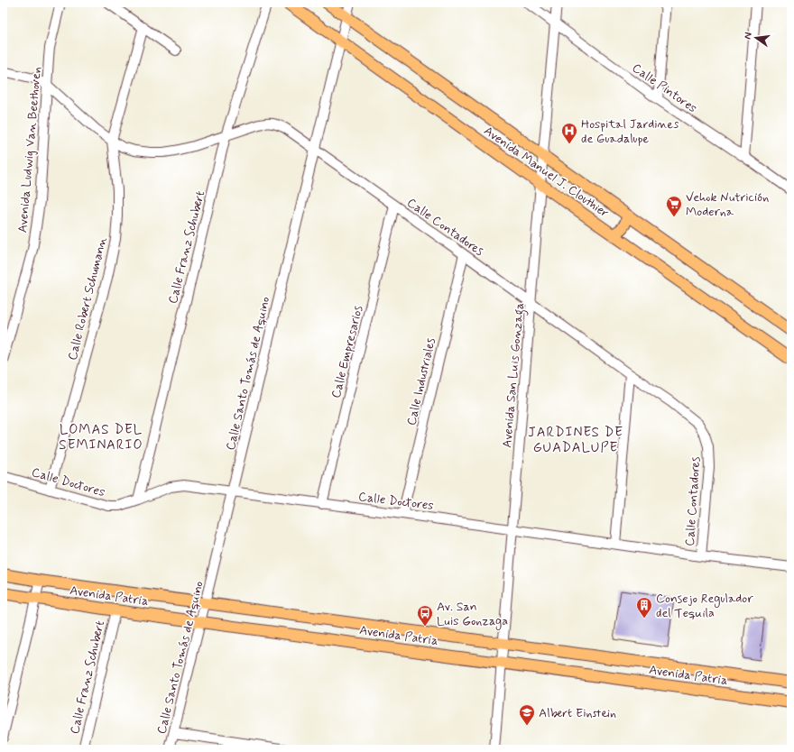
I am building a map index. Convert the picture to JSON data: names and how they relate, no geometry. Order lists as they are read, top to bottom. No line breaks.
{"streets":{"main road":["Avenida Manuel J. Clouthier","Avenida Patria"],"street":["Calle Pintores","Avenida Ludwig Van Beethoven","Calle Contadores","Calle Franz Schubert","Calle Robert Schumann","Calle Empresarios","Calle Santo Tomás de Aquino","Avenida San Luis Gonzaga","Calle Industriales","Calle Doctores"]},"crossings":[["Calle Pintores","Avenida San Luis Gonzaga"],["Avenida Ludwig Van Beethoven","Calle Contadores"],["Avenida Manuel J. Clouthier","Calle Santo Tomás de Aquino"],["Avenida Manuel J. Clouthier","Avenida San Luis Gonzaga"],["Calle Contadores","Calle Franz Schubert"],["Calle Contadores","Calle Robert Schumann"],["Calle Contadores","Calle Empresarios"],["Calle Contadores","Calle Santo Tomás de Aquino"],["Calle Contadores","Avenida San Luis Gonzaga"],["Calle Contadores","Calle Industriales"],["Calle Contadores","Calle Doctores"],["Calle Franz Schubert","Calle Doctores"],["Calle Franz Schubert","Avenida Patria"],["Calle Robert Schumann","Calle Doctores"],["Calle Empresarios","Calle Doctores"],["Calle Santo Tomás de Aquino","Calle Doctores"],["Calle Santo Tomás de Aquino","Avenida Patria"],["Avenida San Luis Gonzaga","Calle Doctores"],["Avenida San Luis Gonzaga","Avenida Patria"],["Calle Industriales","Calle Doctores"]],"districts":["LOMAS DEL SEMINARIO","JARDINES DE GUADALUPE"],"places":{"hospital":["Hospital Jardines de Guadalupe"],"supermarket":["Vehok Nutrición Moderna"],"building":["Consejo Regulador del Tequila"],"bus stop":["Av. San Luis Gonzaga"],"school or university":["Albert Einstein"]},"north":"left"}
